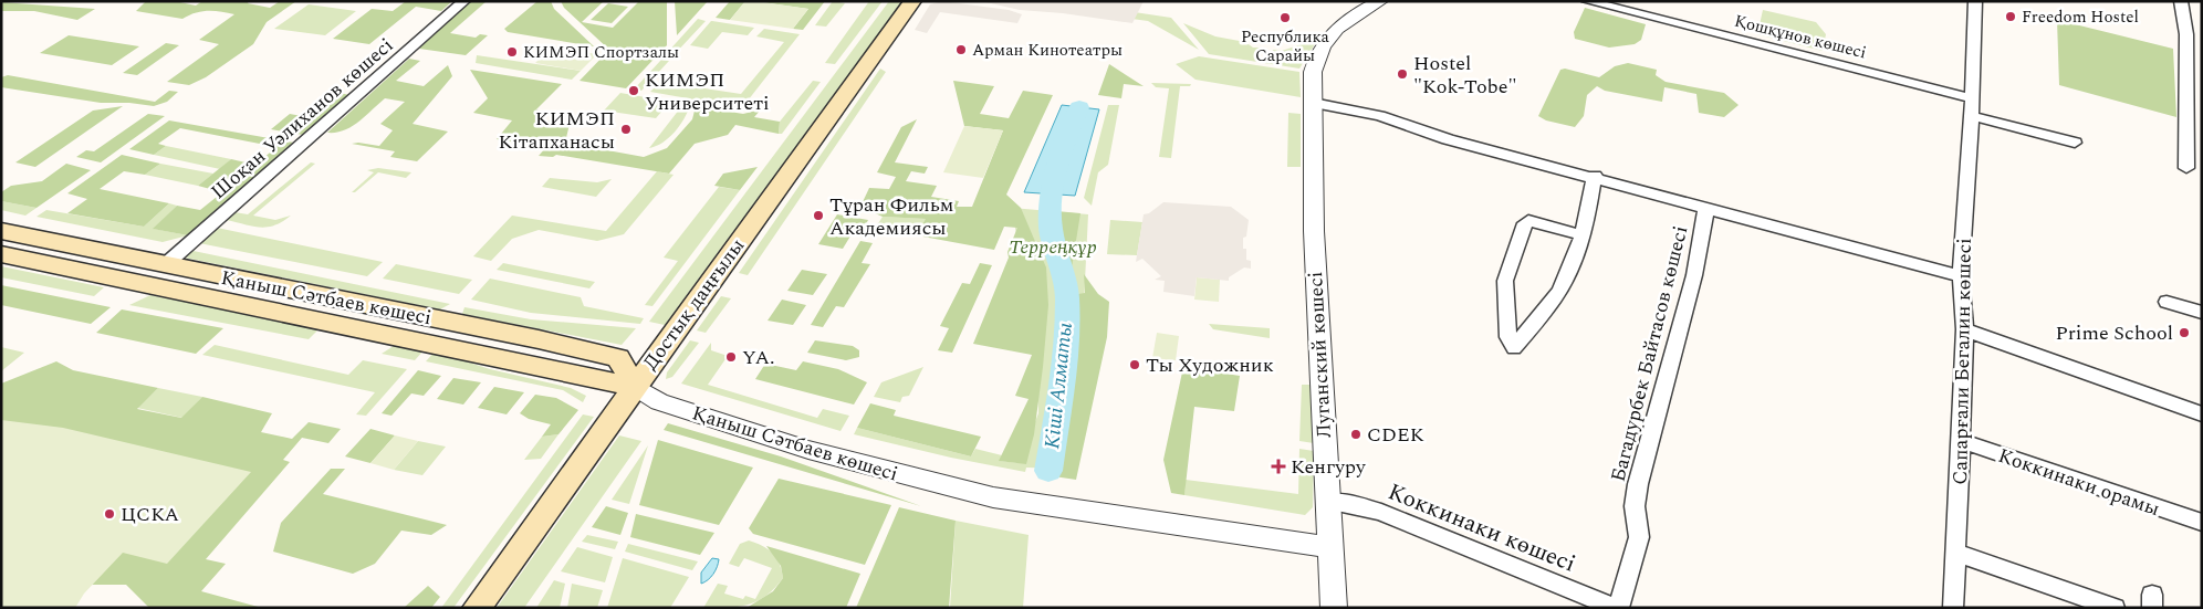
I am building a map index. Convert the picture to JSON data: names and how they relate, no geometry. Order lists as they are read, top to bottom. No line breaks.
{"streets":{"main road":["Қаныш Сәтбаев көшесі","Достық даңғылы"],"street":["Қошқұнов көшесі","Шоқан Уәлиханов көшесі","Багадурбек Байтасов көшесі","Луганский көшесі","Сапарғали Бегалин көшесі","Коккинаки орамы","Коккинаки көшесі"]},"crossings":[["Қошқұнов көшесі","Сапарғали Бегалин көшесі"],["Шоқан Уәлиханов көшесі","Қаныш Сәтбаев көшесі"],["Қаныш Сәтбаев көшесі","Достық даңғылы"],["Қаныш Сәтбаев көшесі","Луганский көшесі"],["Багадурбек Байтасов көшесі","Луганский көшесі"],["Багадурбек Байтасов көшесі","Сапарғали Бегалин көшесі"],["Багадурбек Байтасов көшесі","Коккинаки көшесі"],["Луганский көшесі","Коккинаки көшесі"],["Сапарғали Бегалин көшесі","Коккинаки орамы"]],"water":["Кіші Алматы"],"parks":["Терреңқұр"],"places":{"other":["Freedom Hostel","Республика Сарайы","Арман Кинотеатры","КИМЭП Спортзалы","Hostel \"Kok-Tobe\"","КИМЭП Университеті","КИМЭП Кітапханасы","Тұран Фильм Академиясы","Prime School","YA.","Ты Художник","CDEK","ЦСКА"],"health":["Кенгуру"]}}
